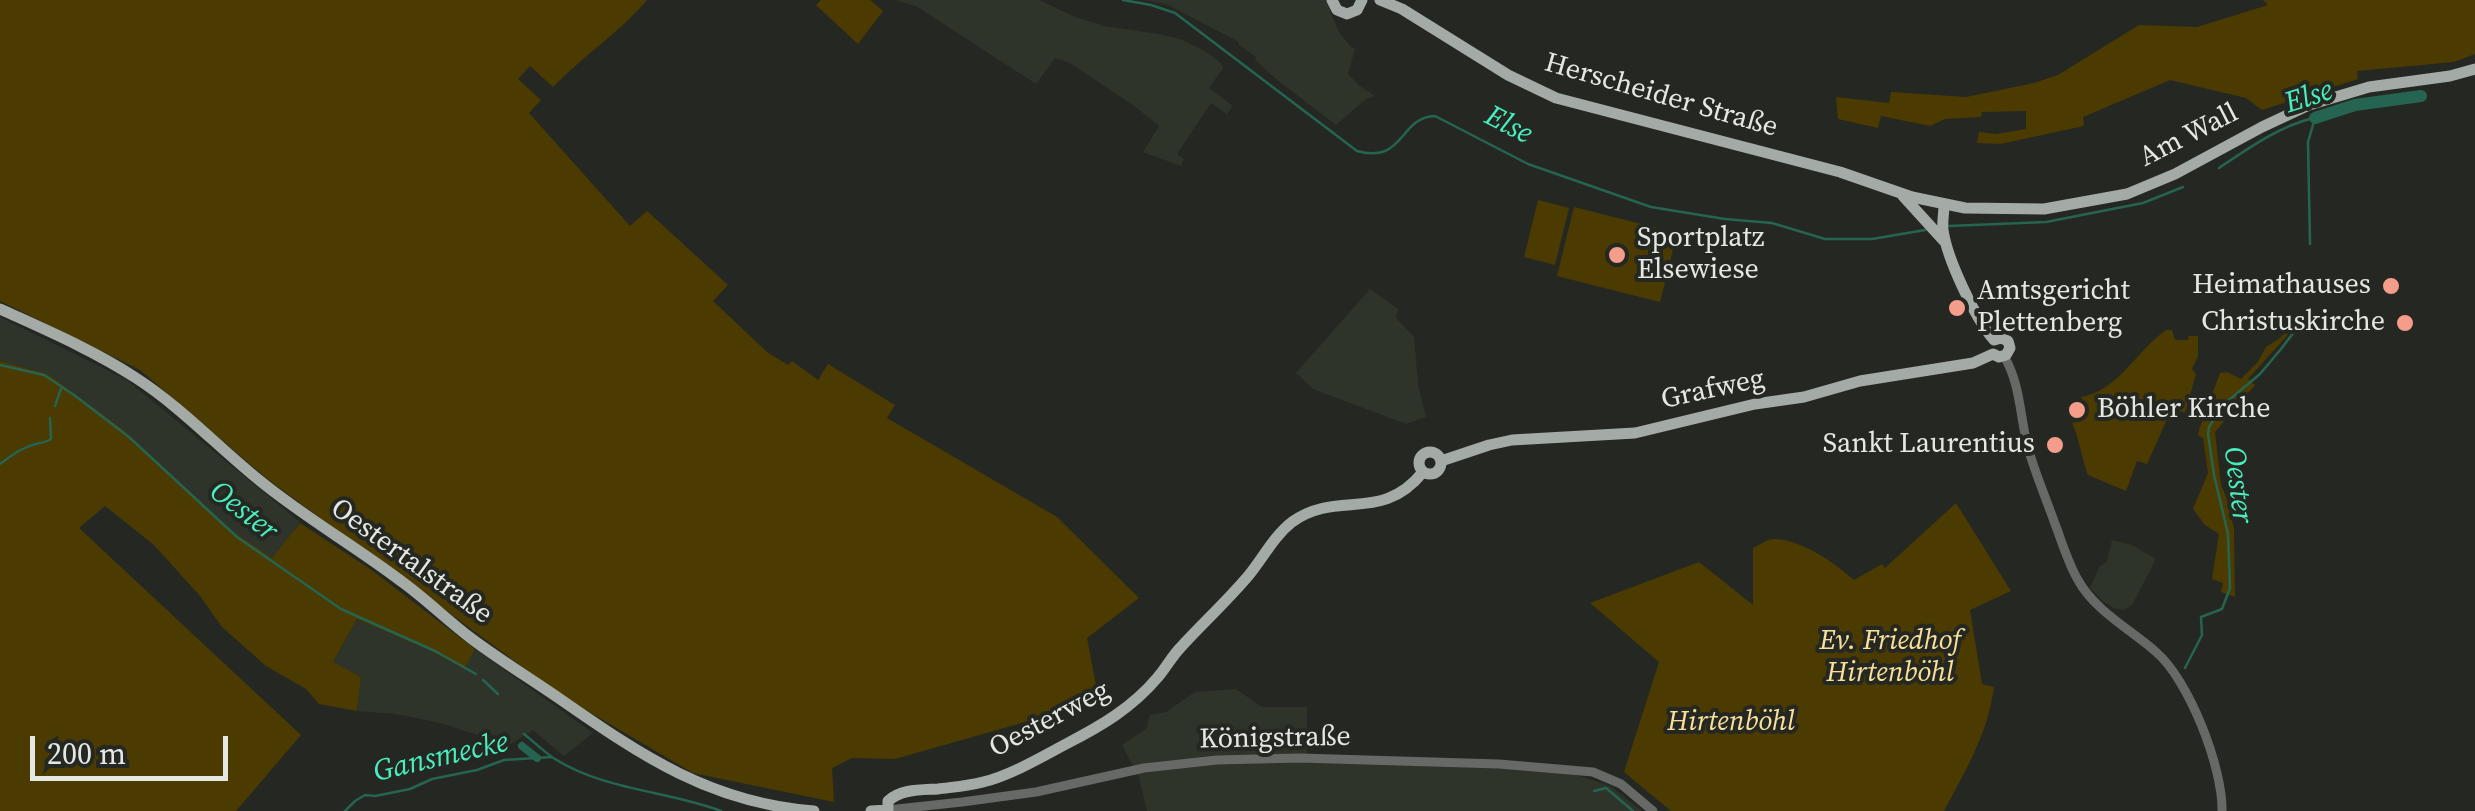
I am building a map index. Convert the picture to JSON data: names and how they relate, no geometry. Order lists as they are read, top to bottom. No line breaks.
{"streets":{"main road":["Herscheider Straße","Am Wall","Grafweg","Oestertalstraße","Oesterweg"],"street":["Königstraße"]},"crossings":[["Herscheider Straße","Am Wall"],["Grafweg","Oesterweg"],["Oesterweg","Königstraße"]],"water":["Else","Oester","Gansmecke"],"parks":["Ev. Friedhof Hirtenböhl","Hirtenböhl"],"places":["Sportplatz Elsewiese","Heimathauses","Amtsgericht Plettenberg","Christuskirche","Böhler Kirche","Sankt Laurentius"],"scale_bar":"200 m"}
